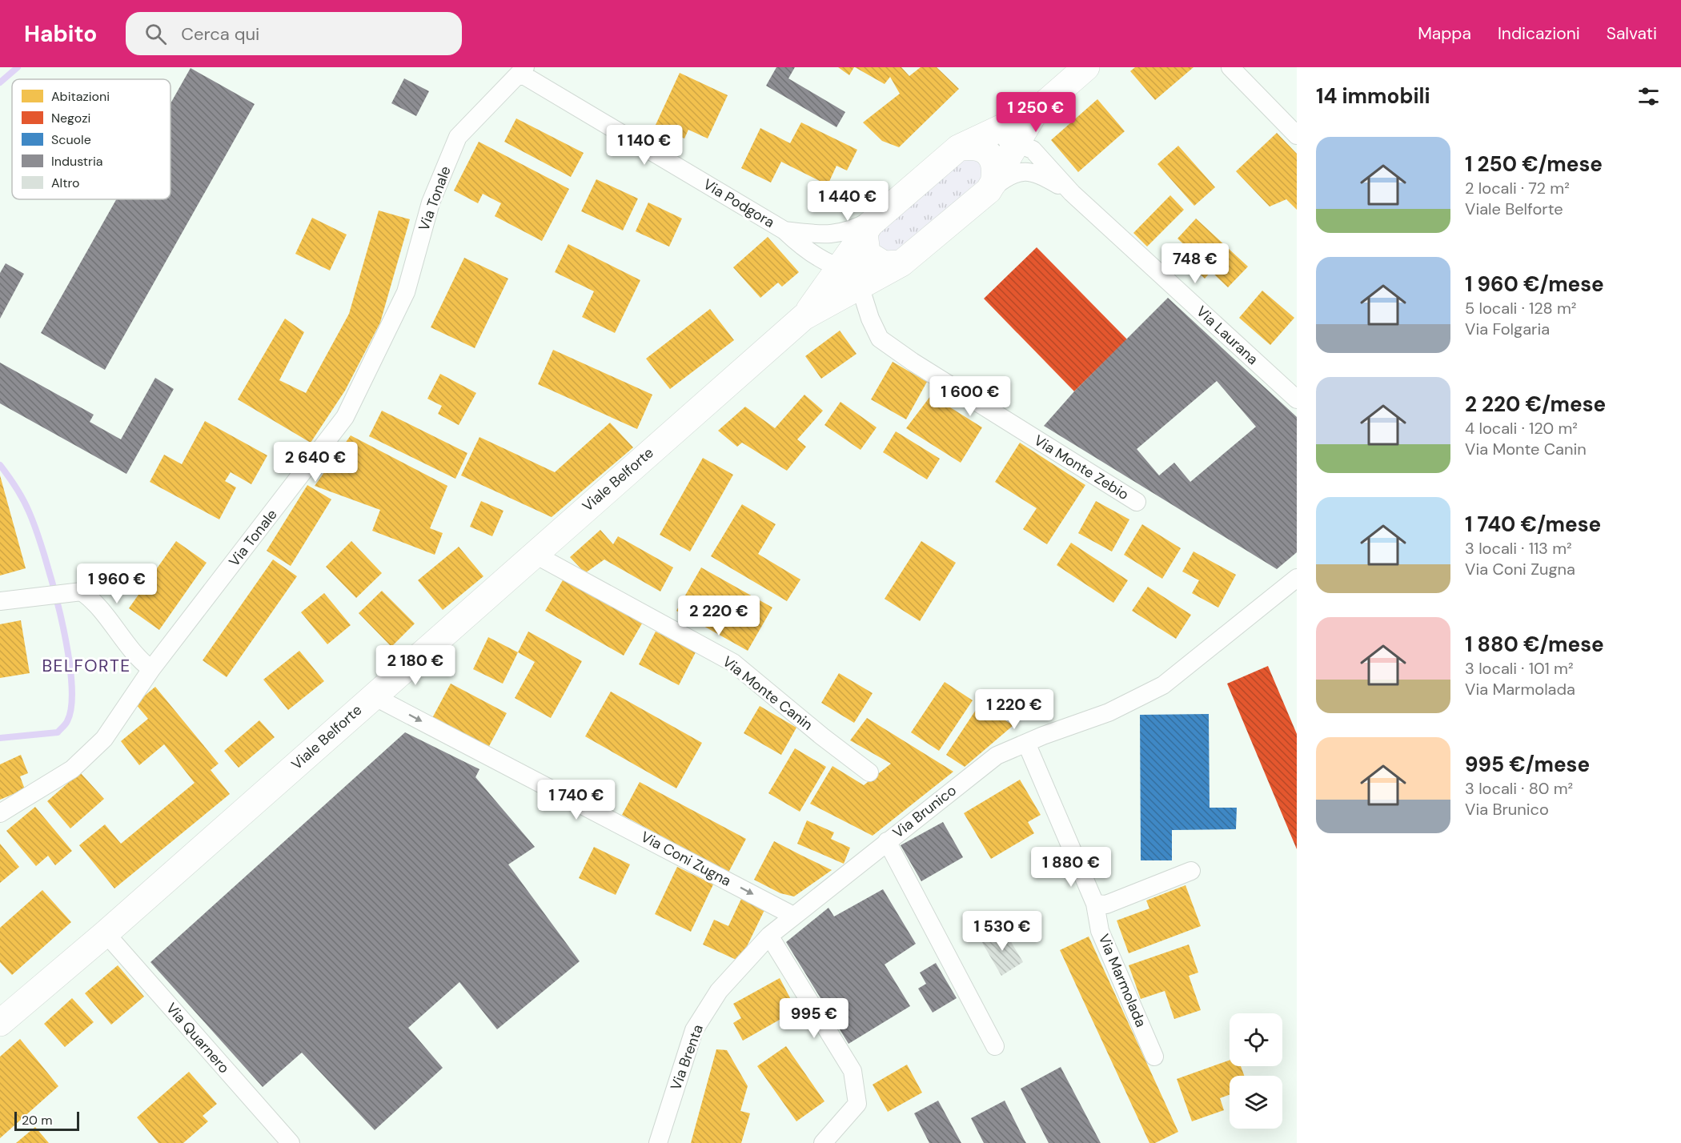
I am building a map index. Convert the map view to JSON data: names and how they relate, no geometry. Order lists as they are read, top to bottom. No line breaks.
{"streets":{"main road":["Viale Belforte"],"street":["Via Tonale","Via Podgora","Via Laurana","Via Monte Zebio","Via Monte Canin","Via Brunico","Via Coni Zugna","Via Marmolada","Via Quarnero","Via Brenta"]},"crossings":[["Via Tonale","Via Podgora"],["Via Podgora","Viale Belforte"],["Via Laurana","Viale Belforte"],["Via Monte Zebio","Viale Belforte"],["Viale Belforte","Via Monte Canin"],["Viale Belforte","Via Coni Zugna"],["Viale Belforte","Via Quarnero"],["Via Brunico","Via Coni Zugna"],["Via Brunico","Via Marmolada"],["Via Brunico","Via Brenta"]],"one_way":["Via Coni Zugna"],"districts":["BELFORTE"],"legend":["Abitazioni","Negozi","Scuole","Industria","Altro"],"scale_bar":"20 m","page":{"header":"Habito","search":"Cerca qui","nav":["Mappa","Indicazioni","Salvati"],"heading":"14 immobili","price":["1 250 €","1 140 €","1 440 €","748 €","1 600 €","2 640 €","1 960 €","2 220 €","2 180 €","1 220 €","1 740 €","1 880 €","1 530 €","995 €"],"list":[{"name":"1 250 €/mese","note":"2 locali · 72 m² · Viale Belforte"},{"name":"1 960 €/mese","note":"5 locali · 128 m² · Via Folgaria"},{"name":"2 220 €/mese","note":"4 locali · 120 m² · Via Monte Canin"},{"name":"1 740 €/mese","note":"3 locali · 113 m² · Via Coni Zugna"},{"name":"1 880 €/mese","note":"3 locali · 101 m² · Via Marmolada"},{"name":"995 €/mese","note":"3 locali · 80 m² · Via Brunico"}],"scale":"20 m"}}
